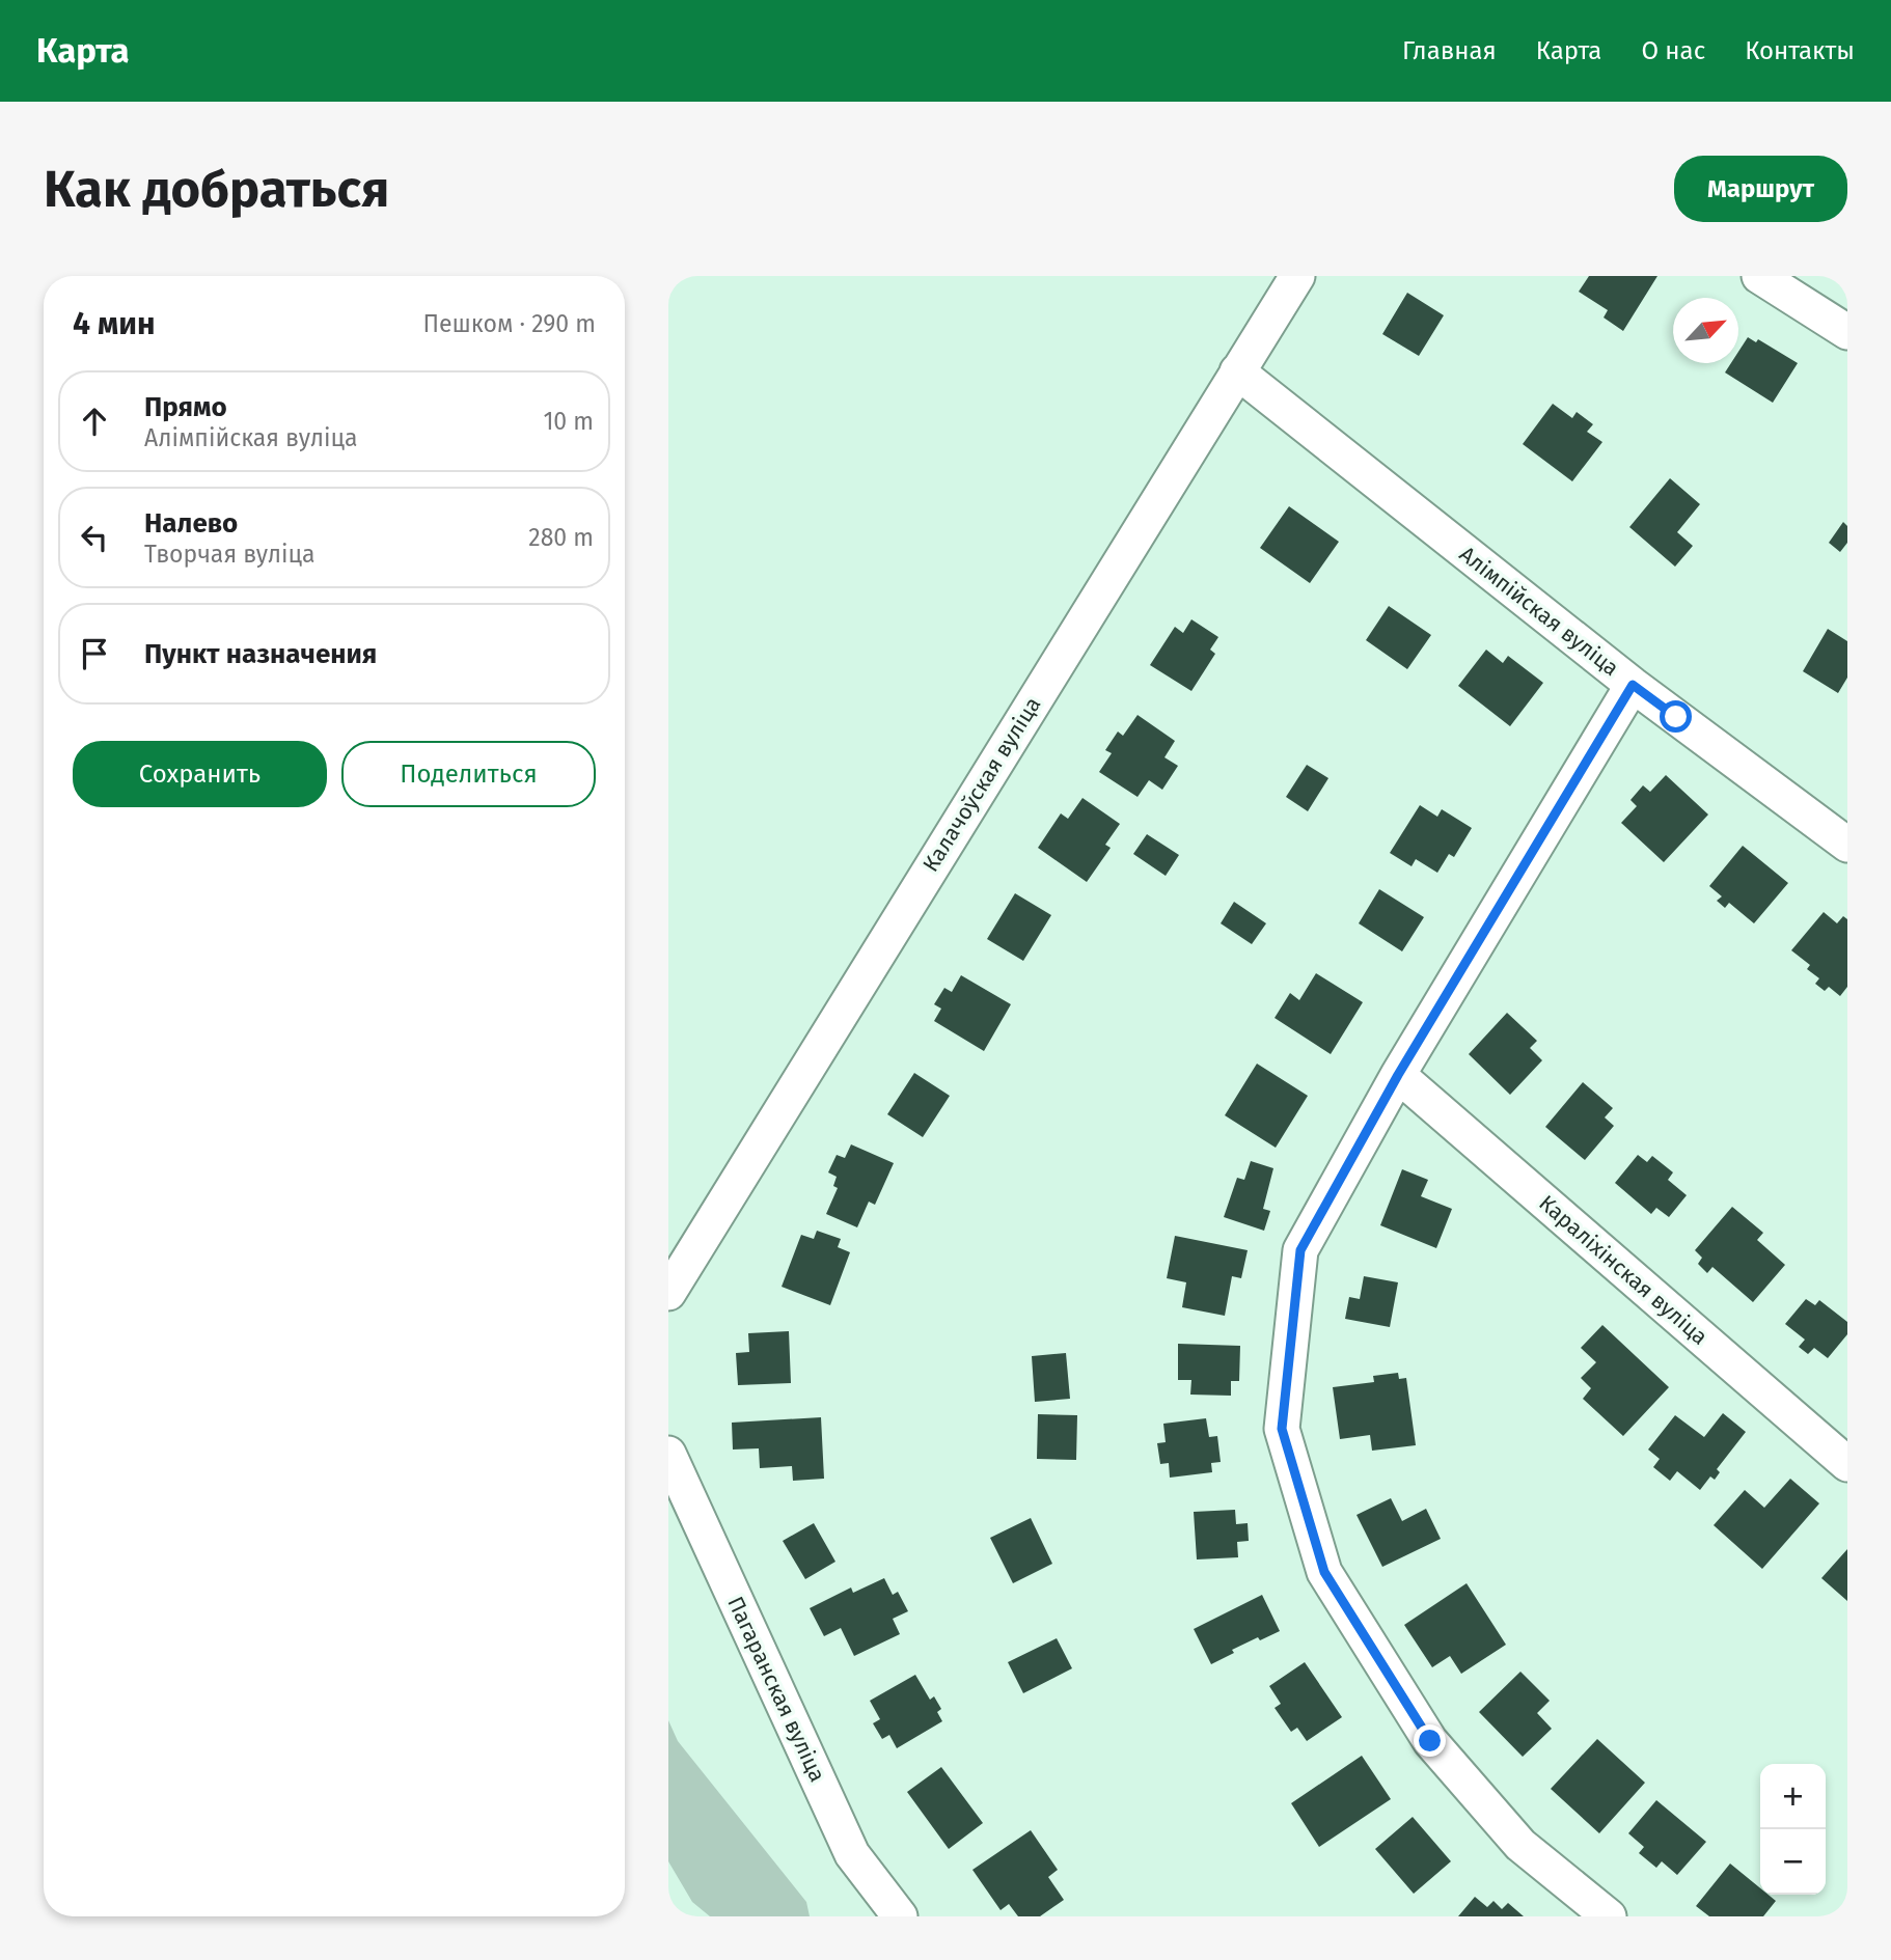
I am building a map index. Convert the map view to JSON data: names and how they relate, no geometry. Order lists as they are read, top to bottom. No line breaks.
{"streets":{"street":["Алімпійская вуліца","Калачоўская вуліца","Караліхінская вуліца","Пагаранская вуліца"]},"crossings":[["Алімпійская вуліца","Калачоўская вуліца"]],"north":"top right","page":{"header":"Карта","nav":["Главная","Карта","О нас","Контакты"],"buttons":["Маршрут",["Сохранить","Поделиться"]],"title":"Как добраться","heading":["4 мин","Пешком · 290 m"],"list":[["Прямо","Алімпійская вуліца","10 m"],["Налево","Творчая вуліца","280 m"],"Пункт назначения"],"map_buttons":["+","−"]}}
